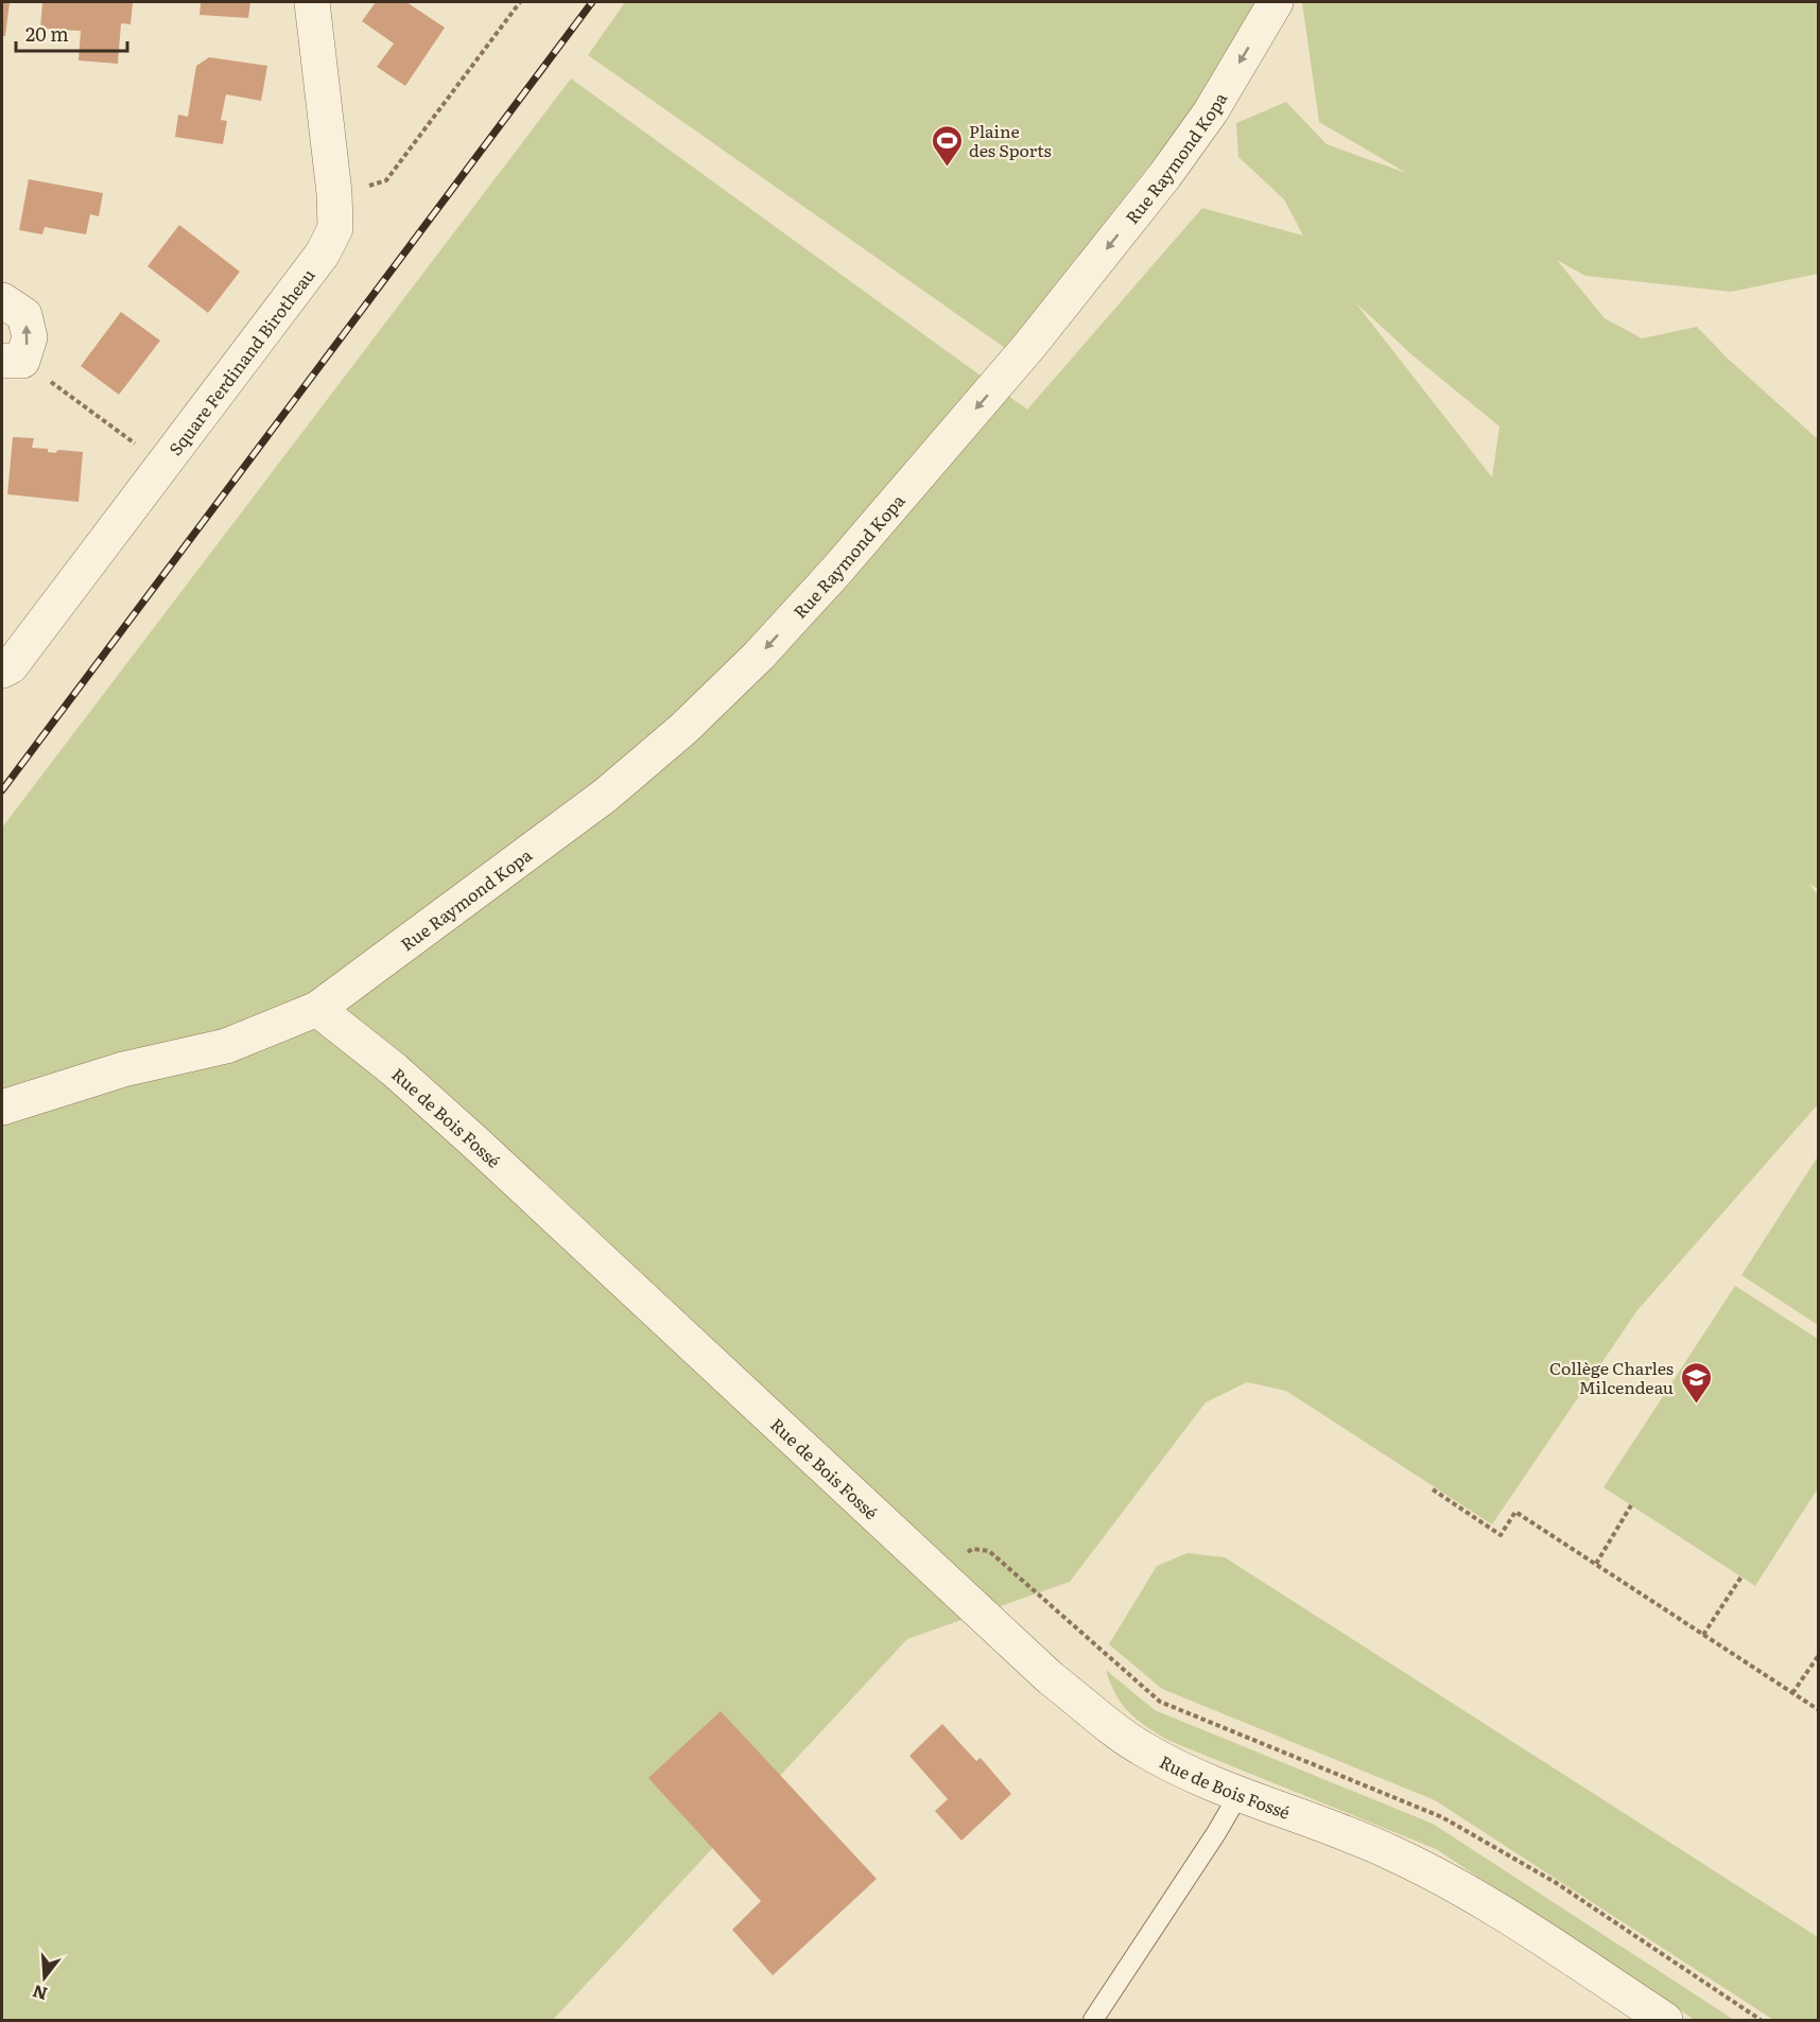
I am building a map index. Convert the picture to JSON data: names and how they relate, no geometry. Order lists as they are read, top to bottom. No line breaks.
{"streets":{"street":["Rue Raymond Kopa","Square Ferdinand Birotheau","Rue de Bois Fossé"]},"crossings":[["Rue Raymond Kopa","Rue de Bois Fossé"]],"one_way":["Rue Raymond Kopa"],"places":{"sports":["Plaine des Sports"],"school or university":["Collège Charles Milcendeau"]},"scale_bar":"20 m","north":"bottom"}
